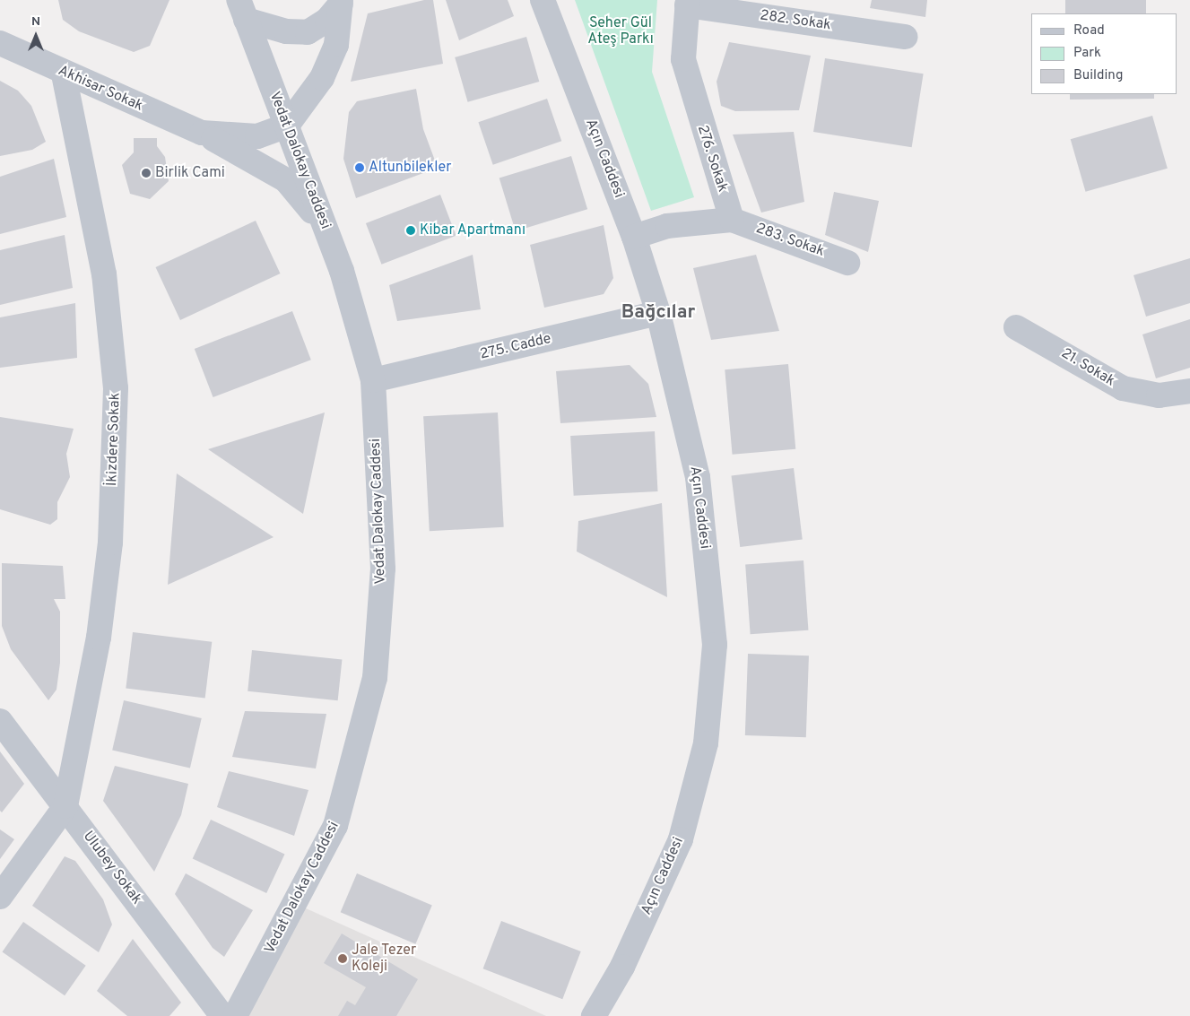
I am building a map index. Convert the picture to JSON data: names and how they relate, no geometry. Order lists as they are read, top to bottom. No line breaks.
{"streets":{"street":["282. Sokak","Akhisar Sokak","Açın Caddesi","276. Sokak","Vedat Dalokay Caddesi","283. Sokak","275. Cadde","21. Sokak","İkizdere Sokak","Ulubey Sokak"]},"crossings":[["282. Sokak","276. Sokak"],["Akhisar Sokak","Vedat Dalokay Caddesi"],["Akhisar Sokak","İkizdere Sokak"],["Açın Caddesi","275. Cadde"],["276. Sokak","283. Sokak"],["Vedat Dalokay Caddesi","275. Cadde"],["İkizdere Sokak","Ulubey Sokak"]],"districts":["Bağcılar"],"parks":["Seher Gül Ateş Parkı"],"places":["Altunbilekler","Birlik Cami","Kibar Apartmanı","Jale Tezer Koleji"],"legend":["Road","Park","Building"],"north":"top"}
